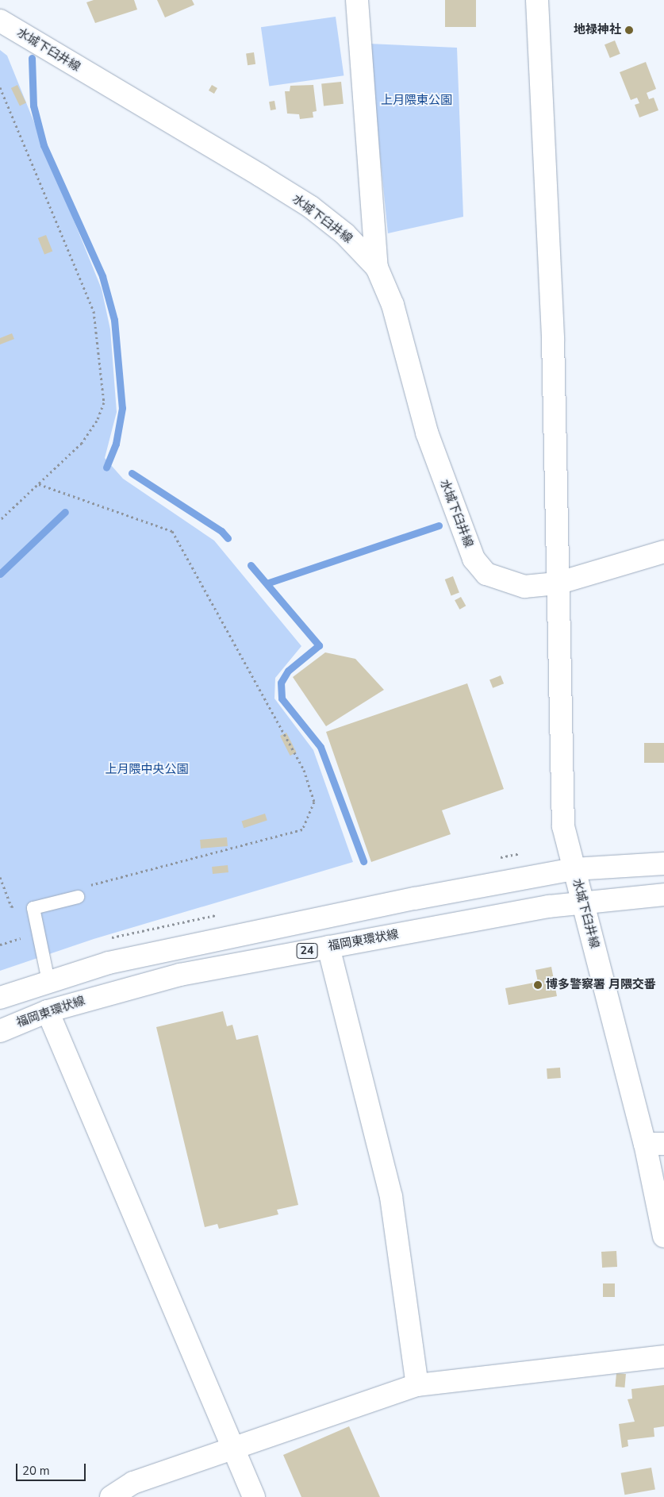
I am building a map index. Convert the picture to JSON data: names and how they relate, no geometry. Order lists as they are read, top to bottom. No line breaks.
{"streets":{"main road":["水城下臼井線","福岡東環状線","24"]},"crossings":[["水城下臼井線","福岡東環状線"],["水城下臼井線","24"]],"parks":["上月隈東公園","上月隈中央公園"],"places":["地禄神社","博多警察署 月隈交番"],"scale_bar":"20 m"}
